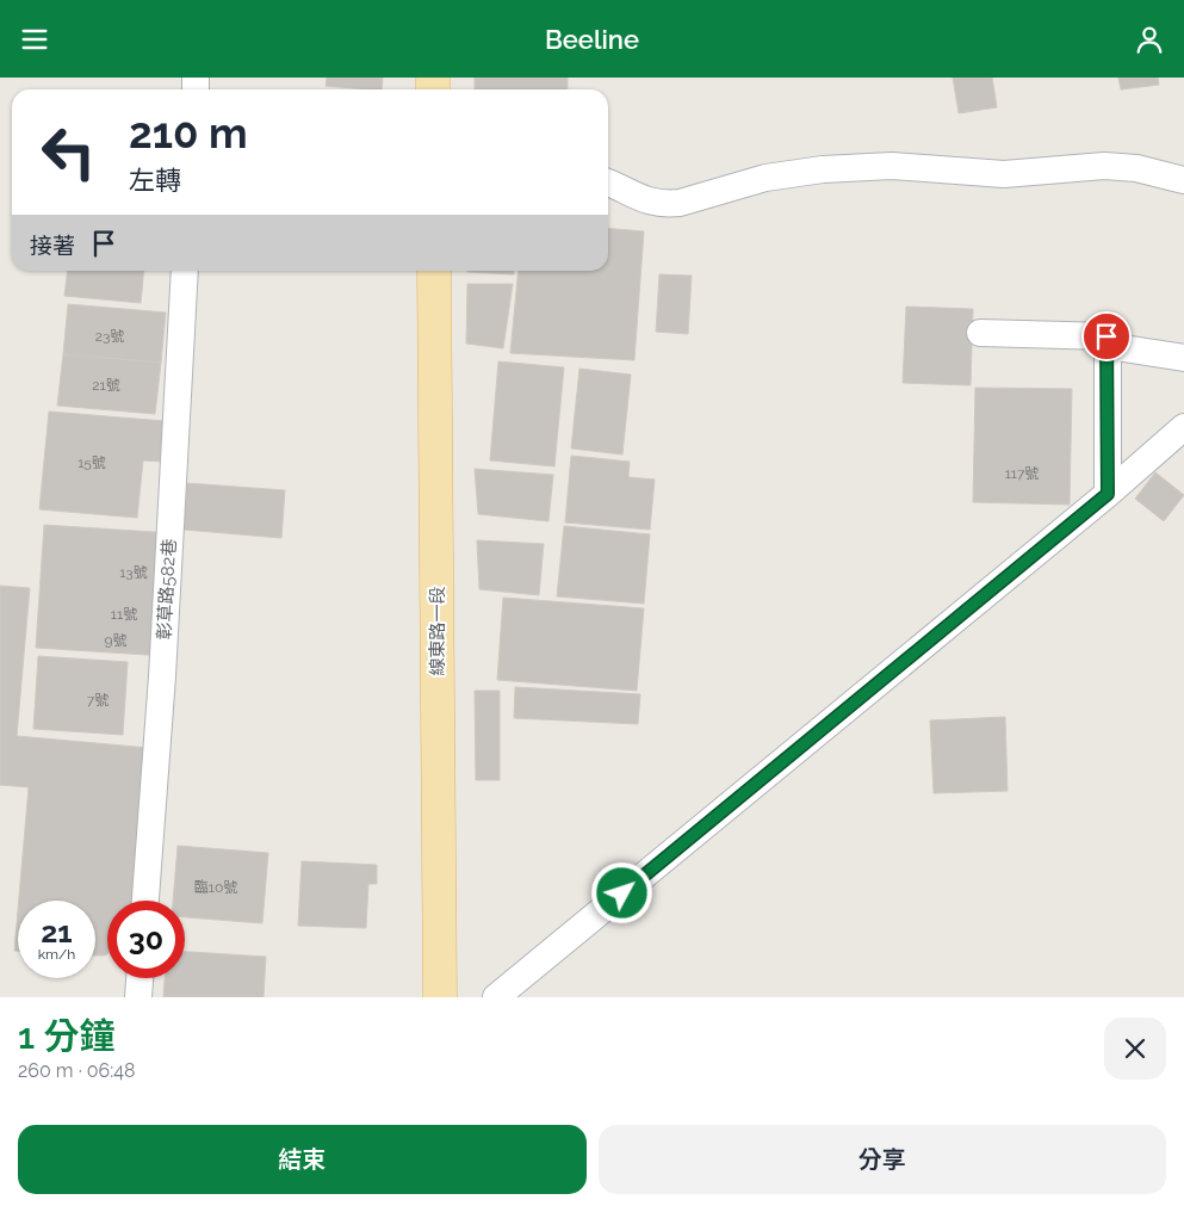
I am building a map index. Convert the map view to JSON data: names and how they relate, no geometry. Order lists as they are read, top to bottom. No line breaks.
{"streets":{"main road":["線東路一段"],"street":["彰草路582巷"]},"house_numbers":["23號","21號","15號","117號","13號","11號","9號","7號","臨10號"],"page":{"header":"Beeline","turn":["210 m","左轉"],"then":"接著","speed":"21 km/h","limit":"30","heading":["1 分鐘","260 m · 06:48"],"buttons":["結束","分享"]}}
